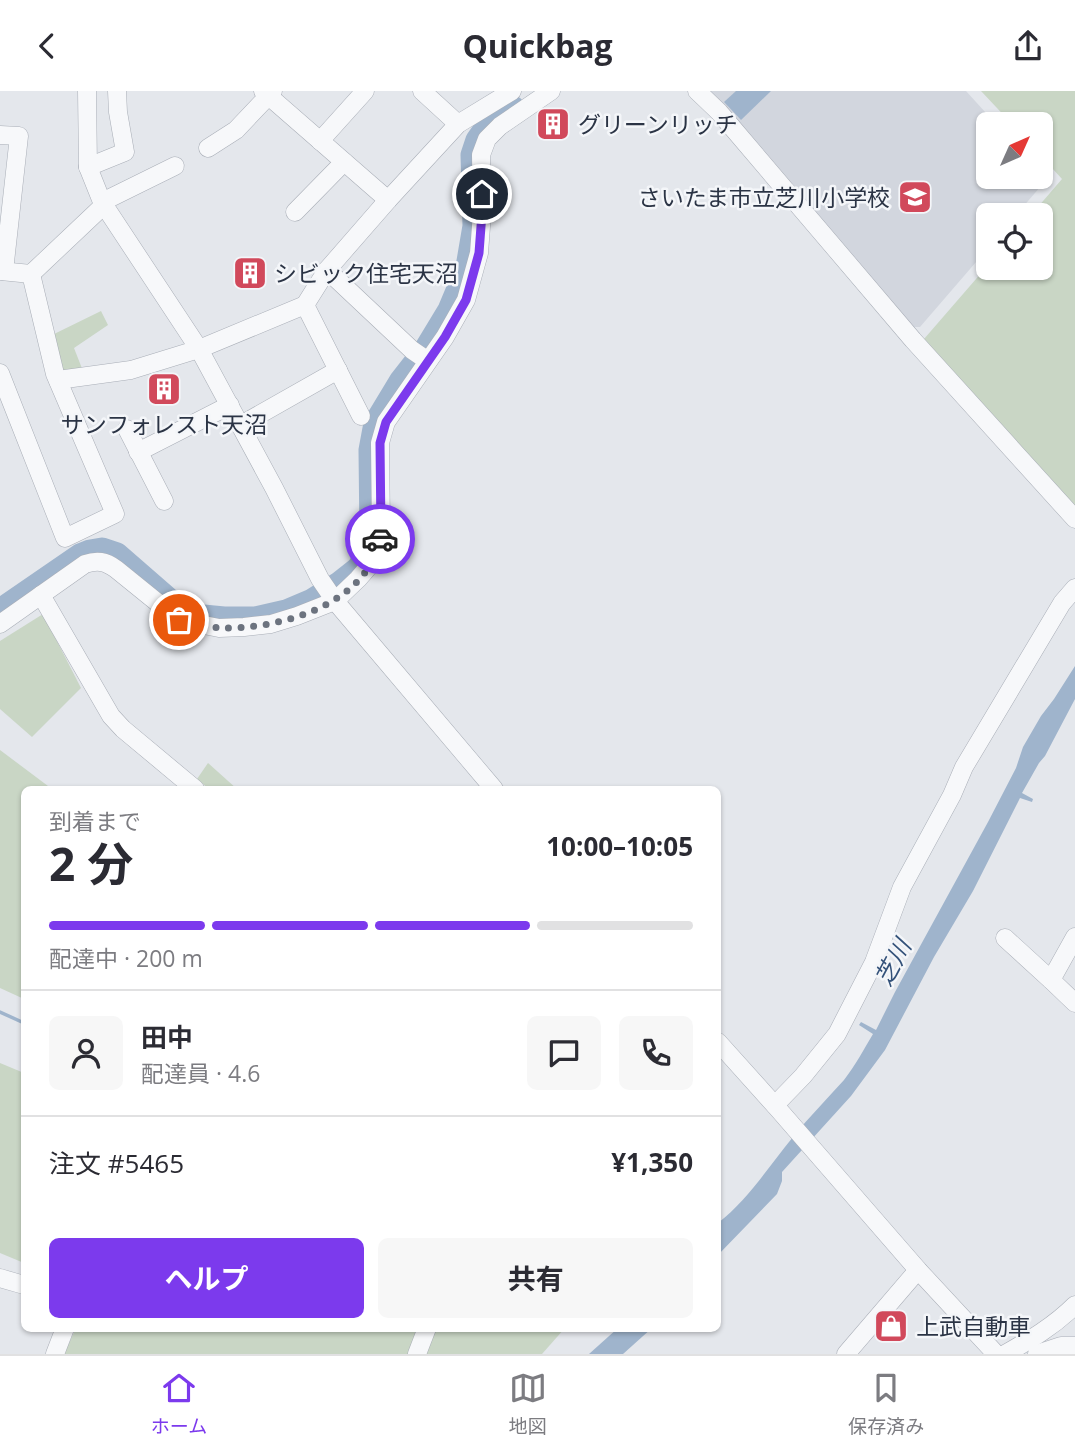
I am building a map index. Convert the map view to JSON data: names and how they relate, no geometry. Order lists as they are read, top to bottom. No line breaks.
{"water":["芝川"],"places":{"building":["グリーンリッチ","シビック住宅天沼","サンフォレスト天沼"],"school or university":["さいたま市立芝川小学校"],"shop":["上武自動車"]},"north":"top right","page":{"header":"Quickbag","heading":["2 分","到着まで","10:00–10:05"],"panel":["田中","配達員 · 4.6","注文 #5465","¥1,350"],"bar":"配達中 · 200 m","buttons":["ヘルプ","共有"],"tabs":["ホーム","地図","保存済み"]}}
